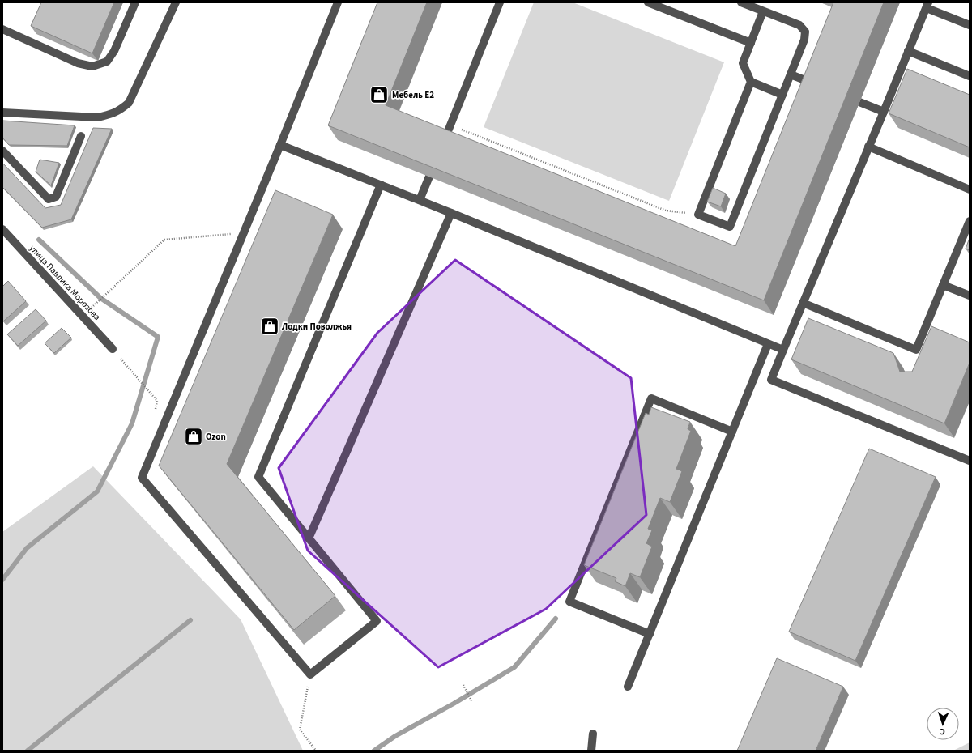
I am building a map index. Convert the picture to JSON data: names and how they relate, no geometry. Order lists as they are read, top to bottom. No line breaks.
{"streets":{"street":["улица Павлика Морозова"]},"places":{"shop":["Мебель Е2","Лодки Поволжья","Ozon"]},"north":"bottom"}
